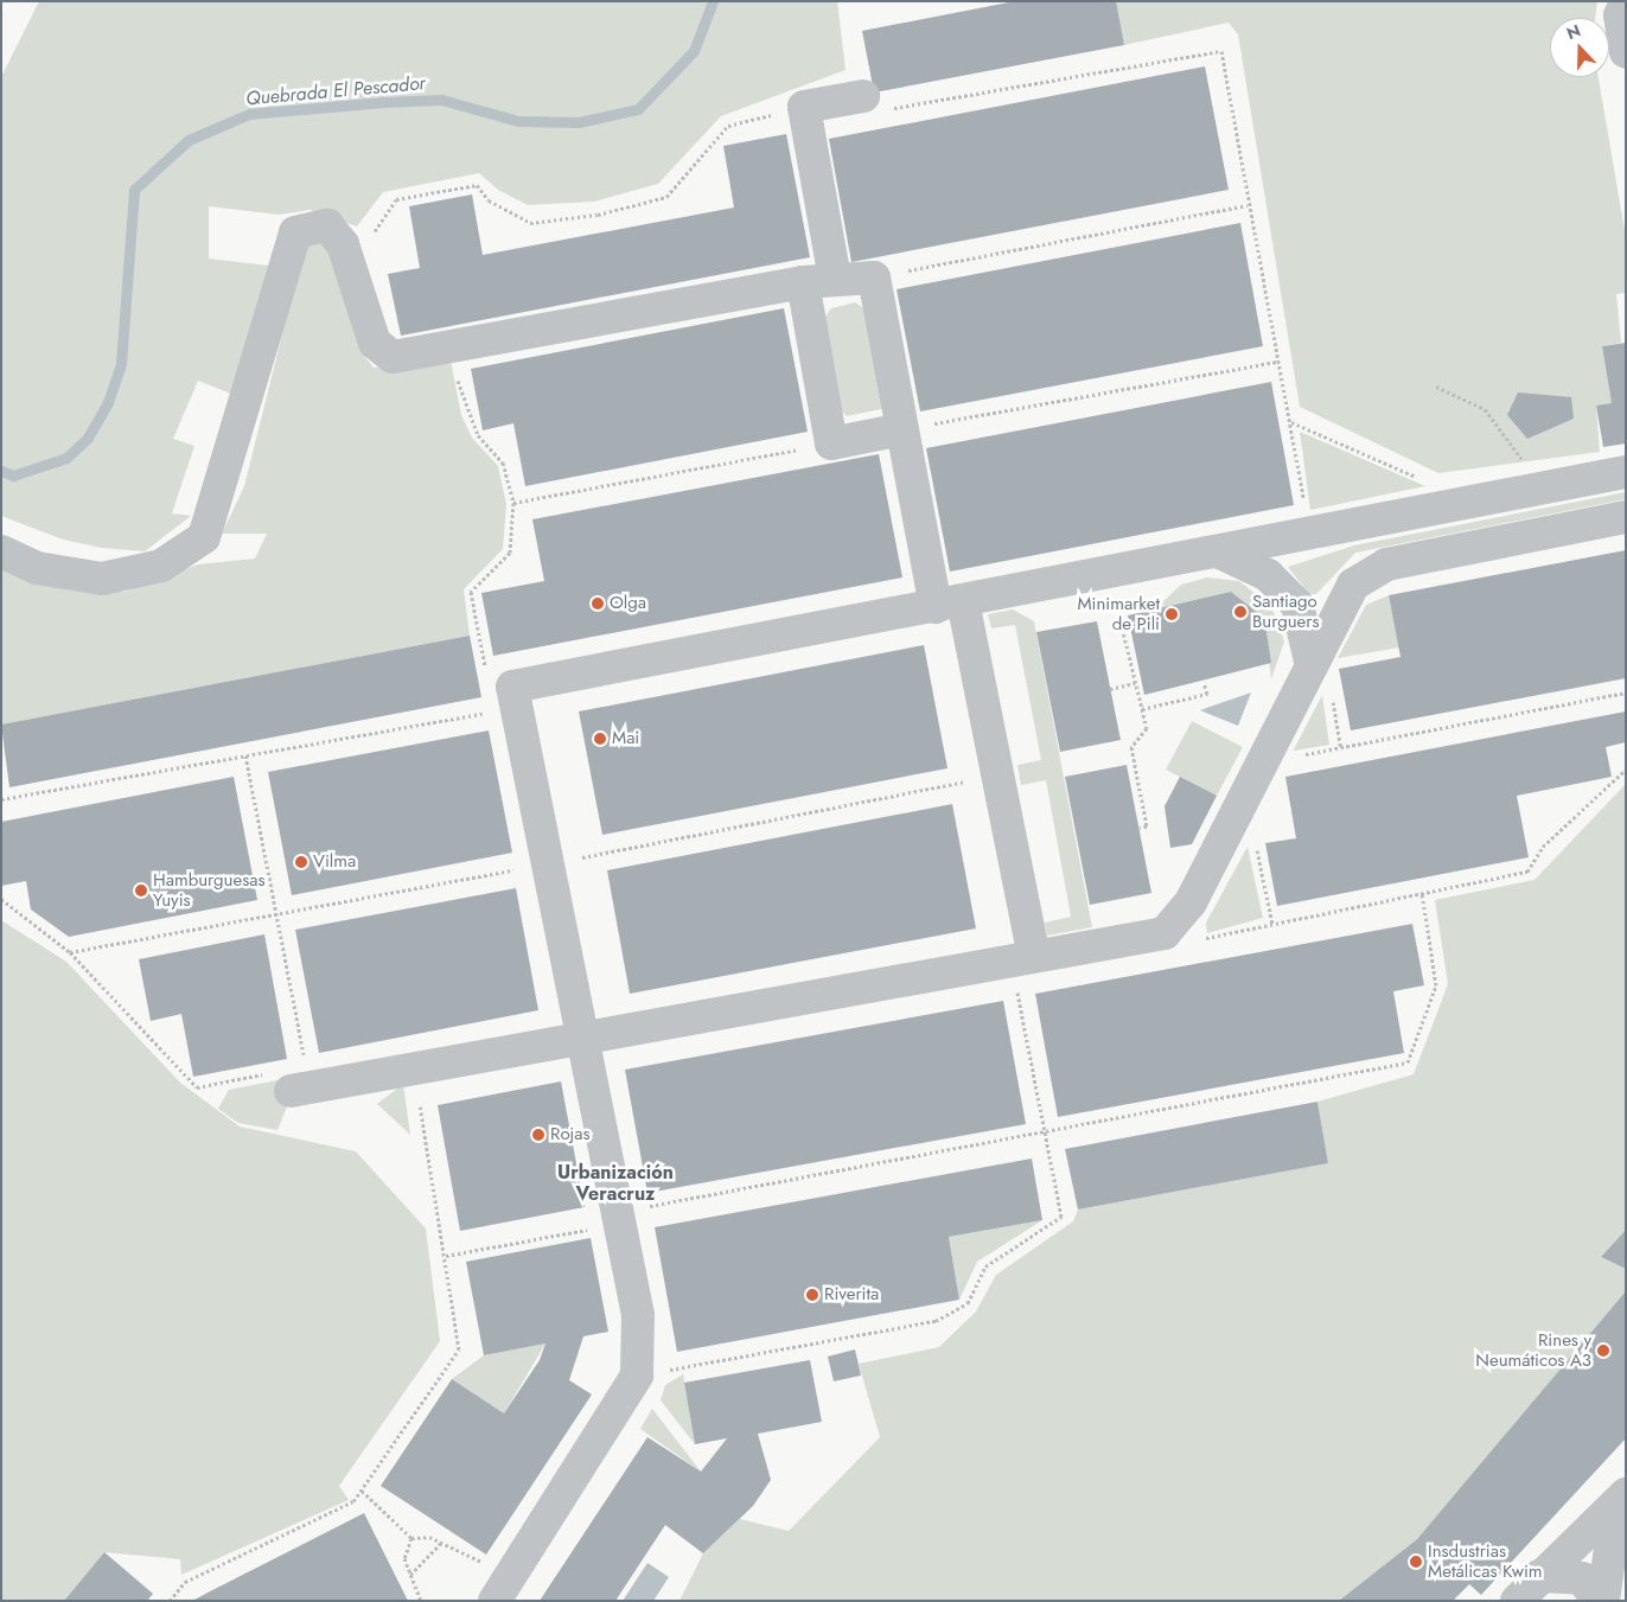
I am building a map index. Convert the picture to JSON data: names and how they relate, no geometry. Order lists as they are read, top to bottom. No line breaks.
{"districts":["Urbanización Veracruz"],"water":["Quebrada El Pescador"],"places":["Olga","Santiago Burguers","Minimarket de Pili","Mai","Vilma","Hamburguesas Yuyis","Rojas","Riverita","Rines y Neumáticos A3","Insdustrias Metálicas Kwim"],"north":"top"}
